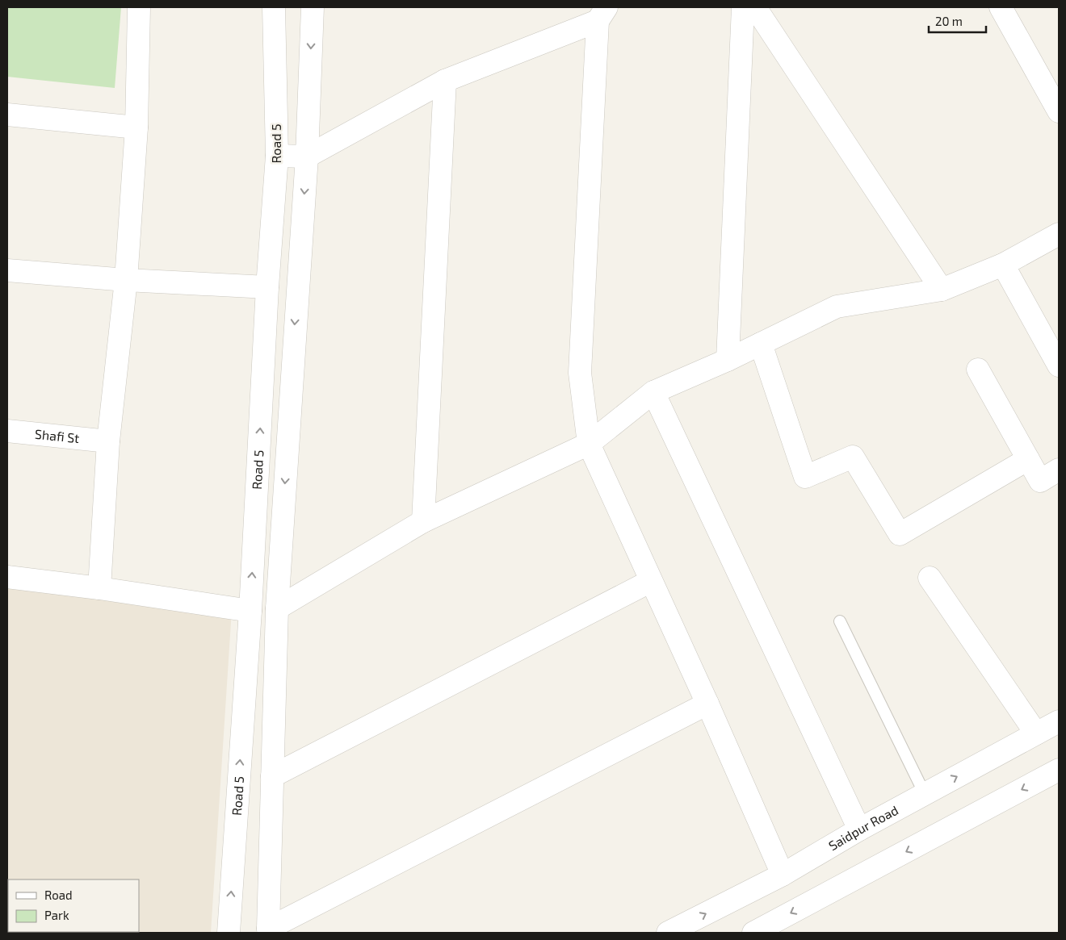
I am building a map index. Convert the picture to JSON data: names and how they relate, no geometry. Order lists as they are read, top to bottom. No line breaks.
{"streets":{"street":["Road 5","Shafi St","Saidpur Road"]},"legend":["Road","Park"],"scale_bar":"20 m"}
